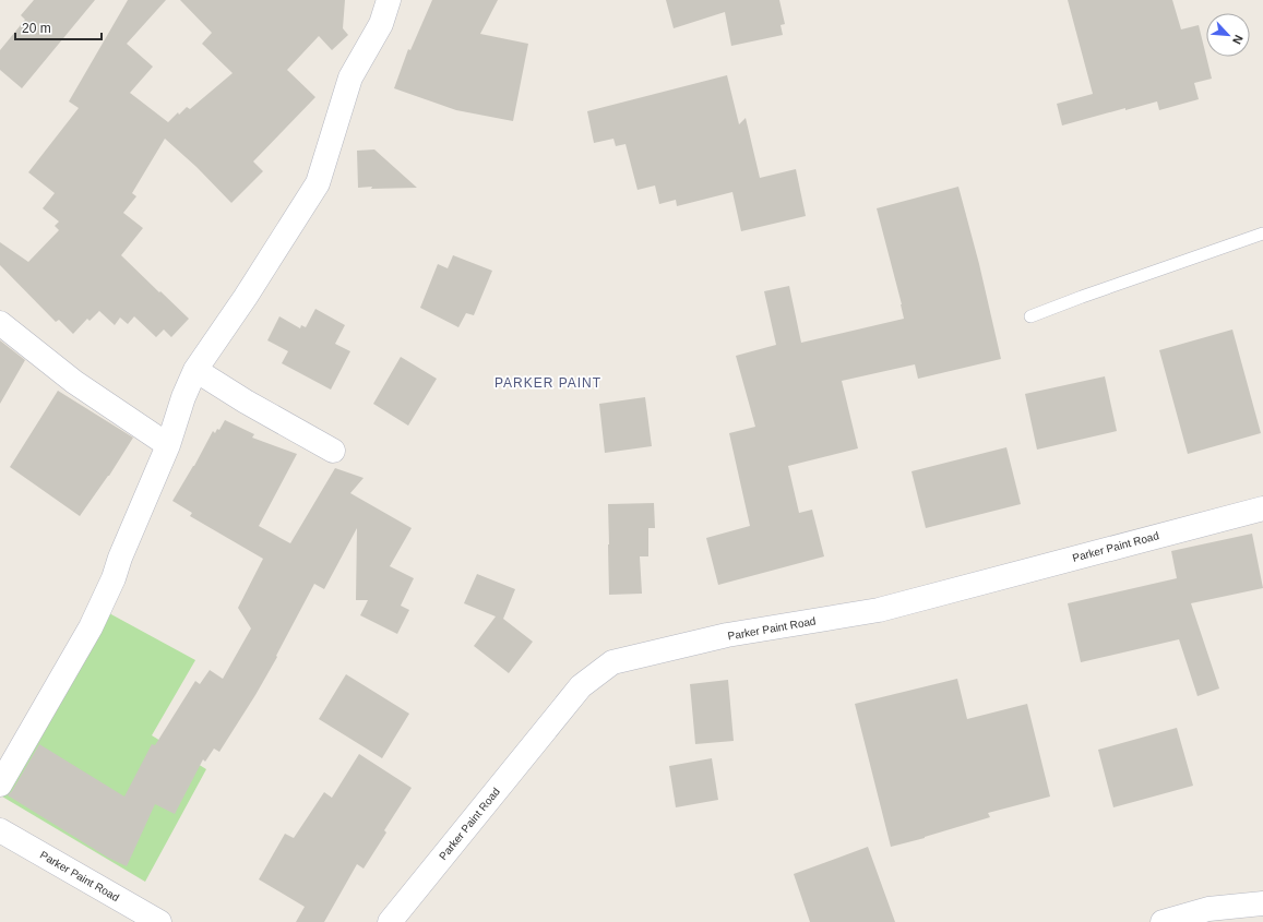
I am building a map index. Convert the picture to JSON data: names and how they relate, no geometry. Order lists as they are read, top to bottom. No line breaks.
{"streets":{"street":["Parker Paint Road"]},"districts":["PARKER PAINT"],"scale_bar":"20 m","north":"bottom right"}
